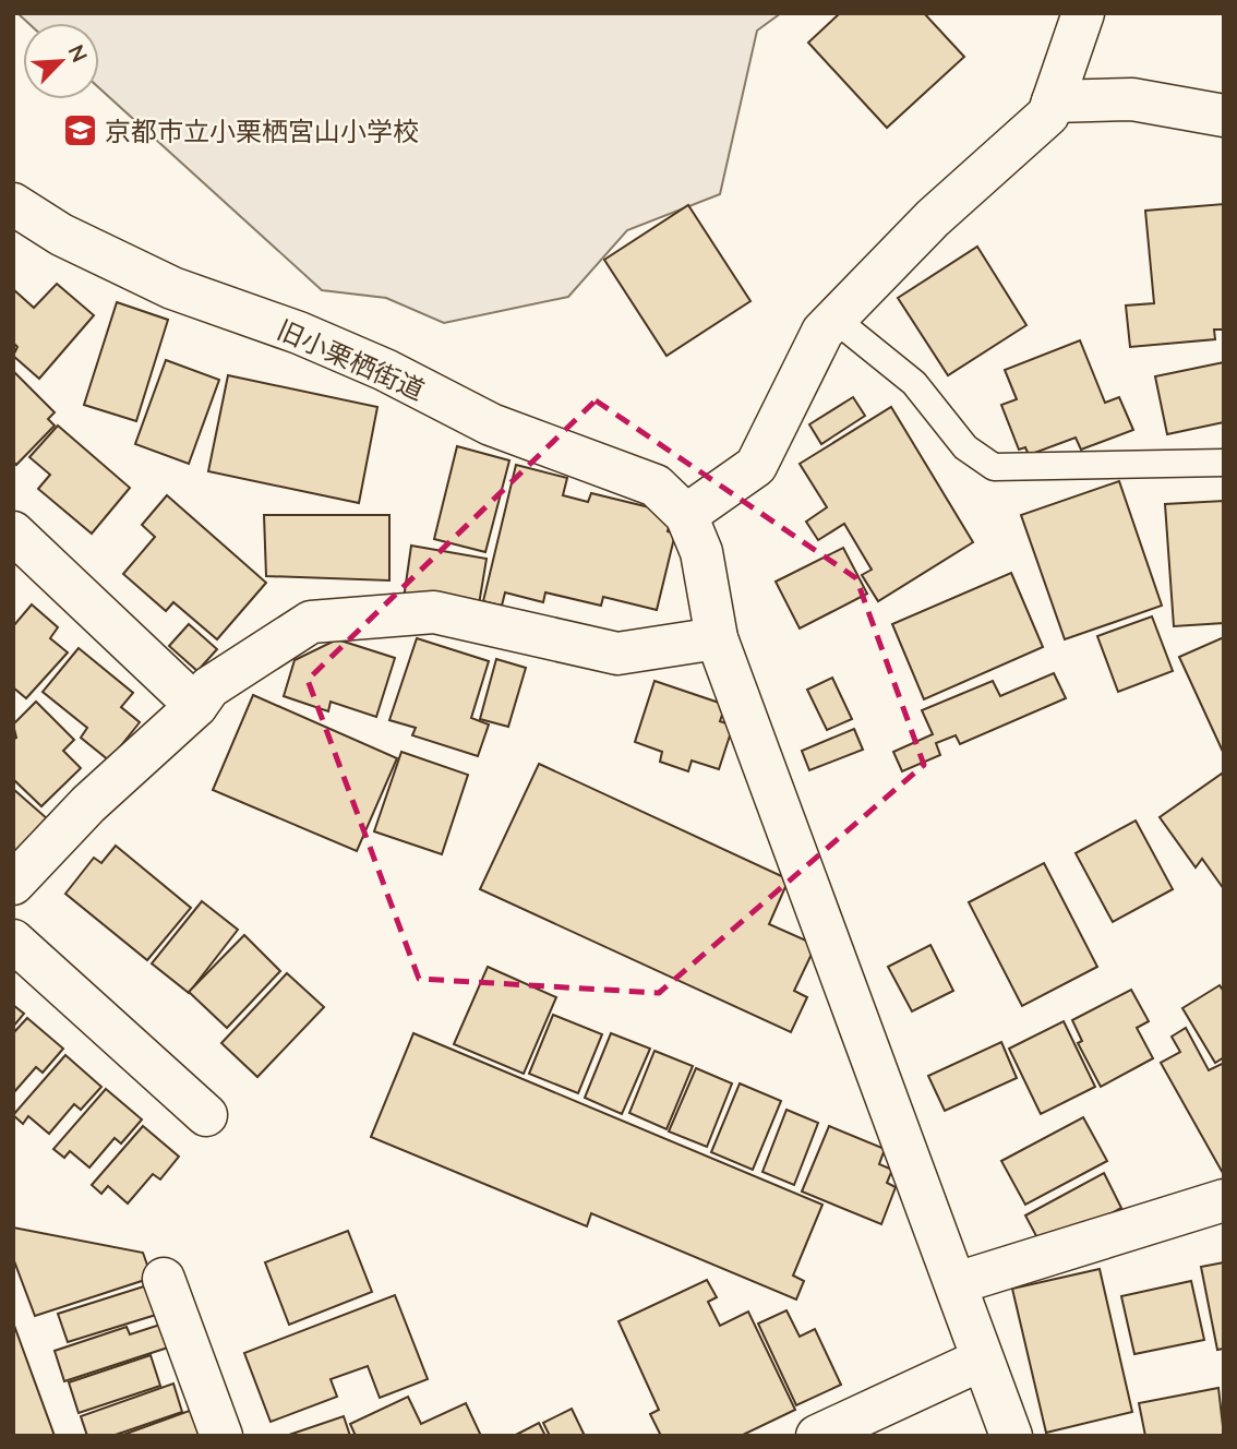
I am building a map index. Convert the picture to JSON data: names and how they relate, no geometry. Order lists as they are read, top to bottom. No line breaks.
{"streets":{"street":["旧小栗栖街道"]},"places":{"school or university":["京都市立小栗栖宮山小学校"]},"north":"top right"}
